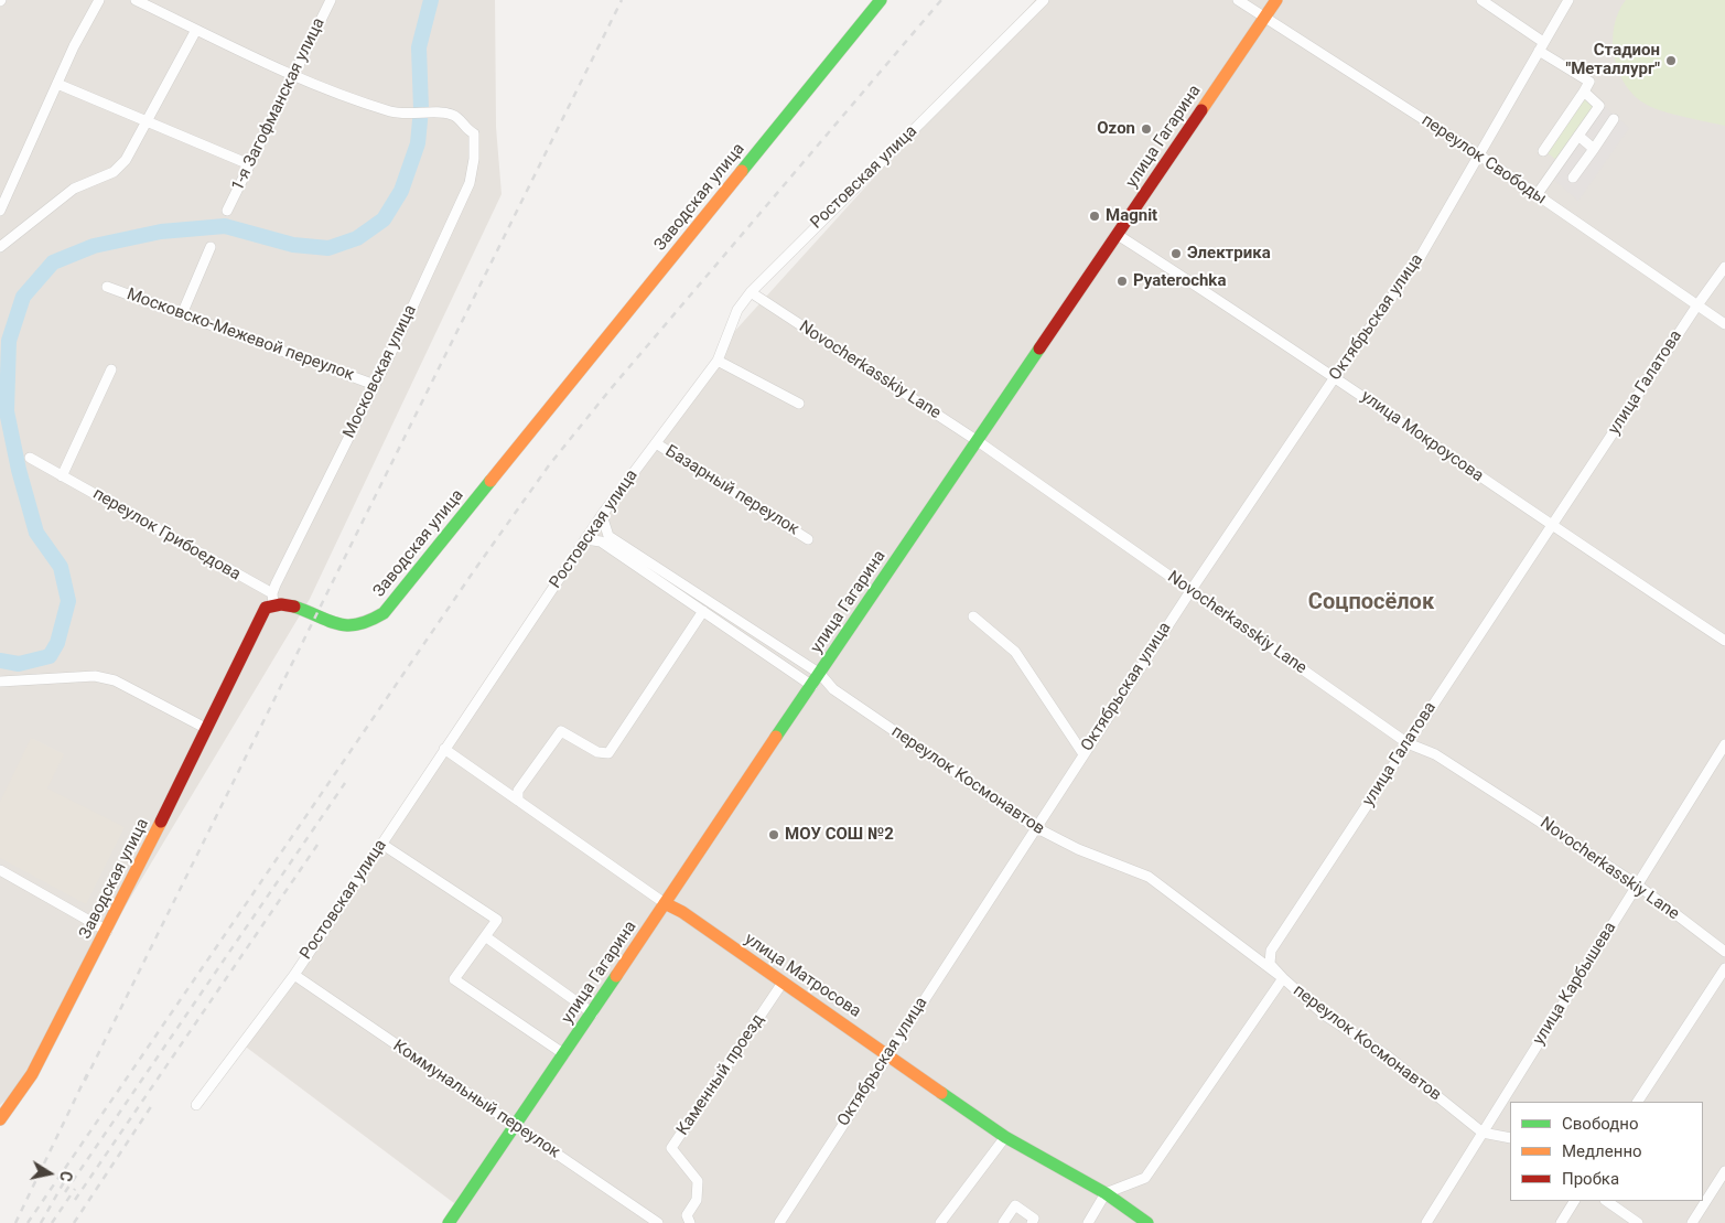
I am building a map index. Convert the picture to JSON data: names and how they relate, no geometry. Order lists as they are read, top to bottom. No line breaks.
{"streets":{"main road":["улица Гагарина","Заводская улица","улица Матросова"],"street":["1-я Загофманская улица","переулок Свободы","Ростовская улица","Октябрьская улица","Московско-Межевой переулок","Novocherkasskiy Lane","Московская улица","улица Галатова","улица Мокроусова","Базарный переулок","переулок Грибоедова","переулок Космонавтов","улица Карбышева","Каменный проезд","Коммунальный переулок"]},"crossings":[["1-я Загофманская улица","Московская улица"],["улица Гагарина","переулок Свободы"],["улица Гагарина","Novocherkasskiy Lane"],["улица Гагарина","улица Мокроусова"],["улица Гагарина","переулок Космонавтов"],["улица Гагарина","улица Матросова"],["улица Гагарина","Коммунальный переулок"],["переулок Свободы","Октябрьская улица"],["переулок Свободы","улица Галатова"],["Ростовская улица","Novocherkasskiy Lane"],["Ростовская улица","Базарный переулок"],["Ростовская улица","переулок Космонавтов"],["Ростовская улица","улица Матросова"],["Ростовская улица","Коммунальный переулок"],["Заводская улица","Московская улица"],["Заводская улица","переулок Грибоедова"],["Октябрьская улица","Novocherkasskiy Lane"],["Октябрьская улица","улица Мокроусова"],["Октябрьская улица","переулок Космонавтов"],["Октябрьская улица","улица Матросова"],["Московско-Межевой переулок","Московская улица"],["Novocherkasskiy Lane","улица Галатова"],["Novocherkasskiy Lane","улица Карбышева"],["Московская улица","переулок Грибоедова"],["улица Галатова","улица Мокроусова"],["улица Галатова","переулок Космонавтов"],["переулок Космонавтов","улица Карбышева"],["улица Матросова","Каменный проезд"]],"districts":["Соцпосёлок"],"places":["Стадион \"Металлург\"","Ozon","Magnit","Электрика","Pyaterochka","МОУ СОШ №2"],"legend":["Свободно","Медленно","Пробка"],"north":"right"}
